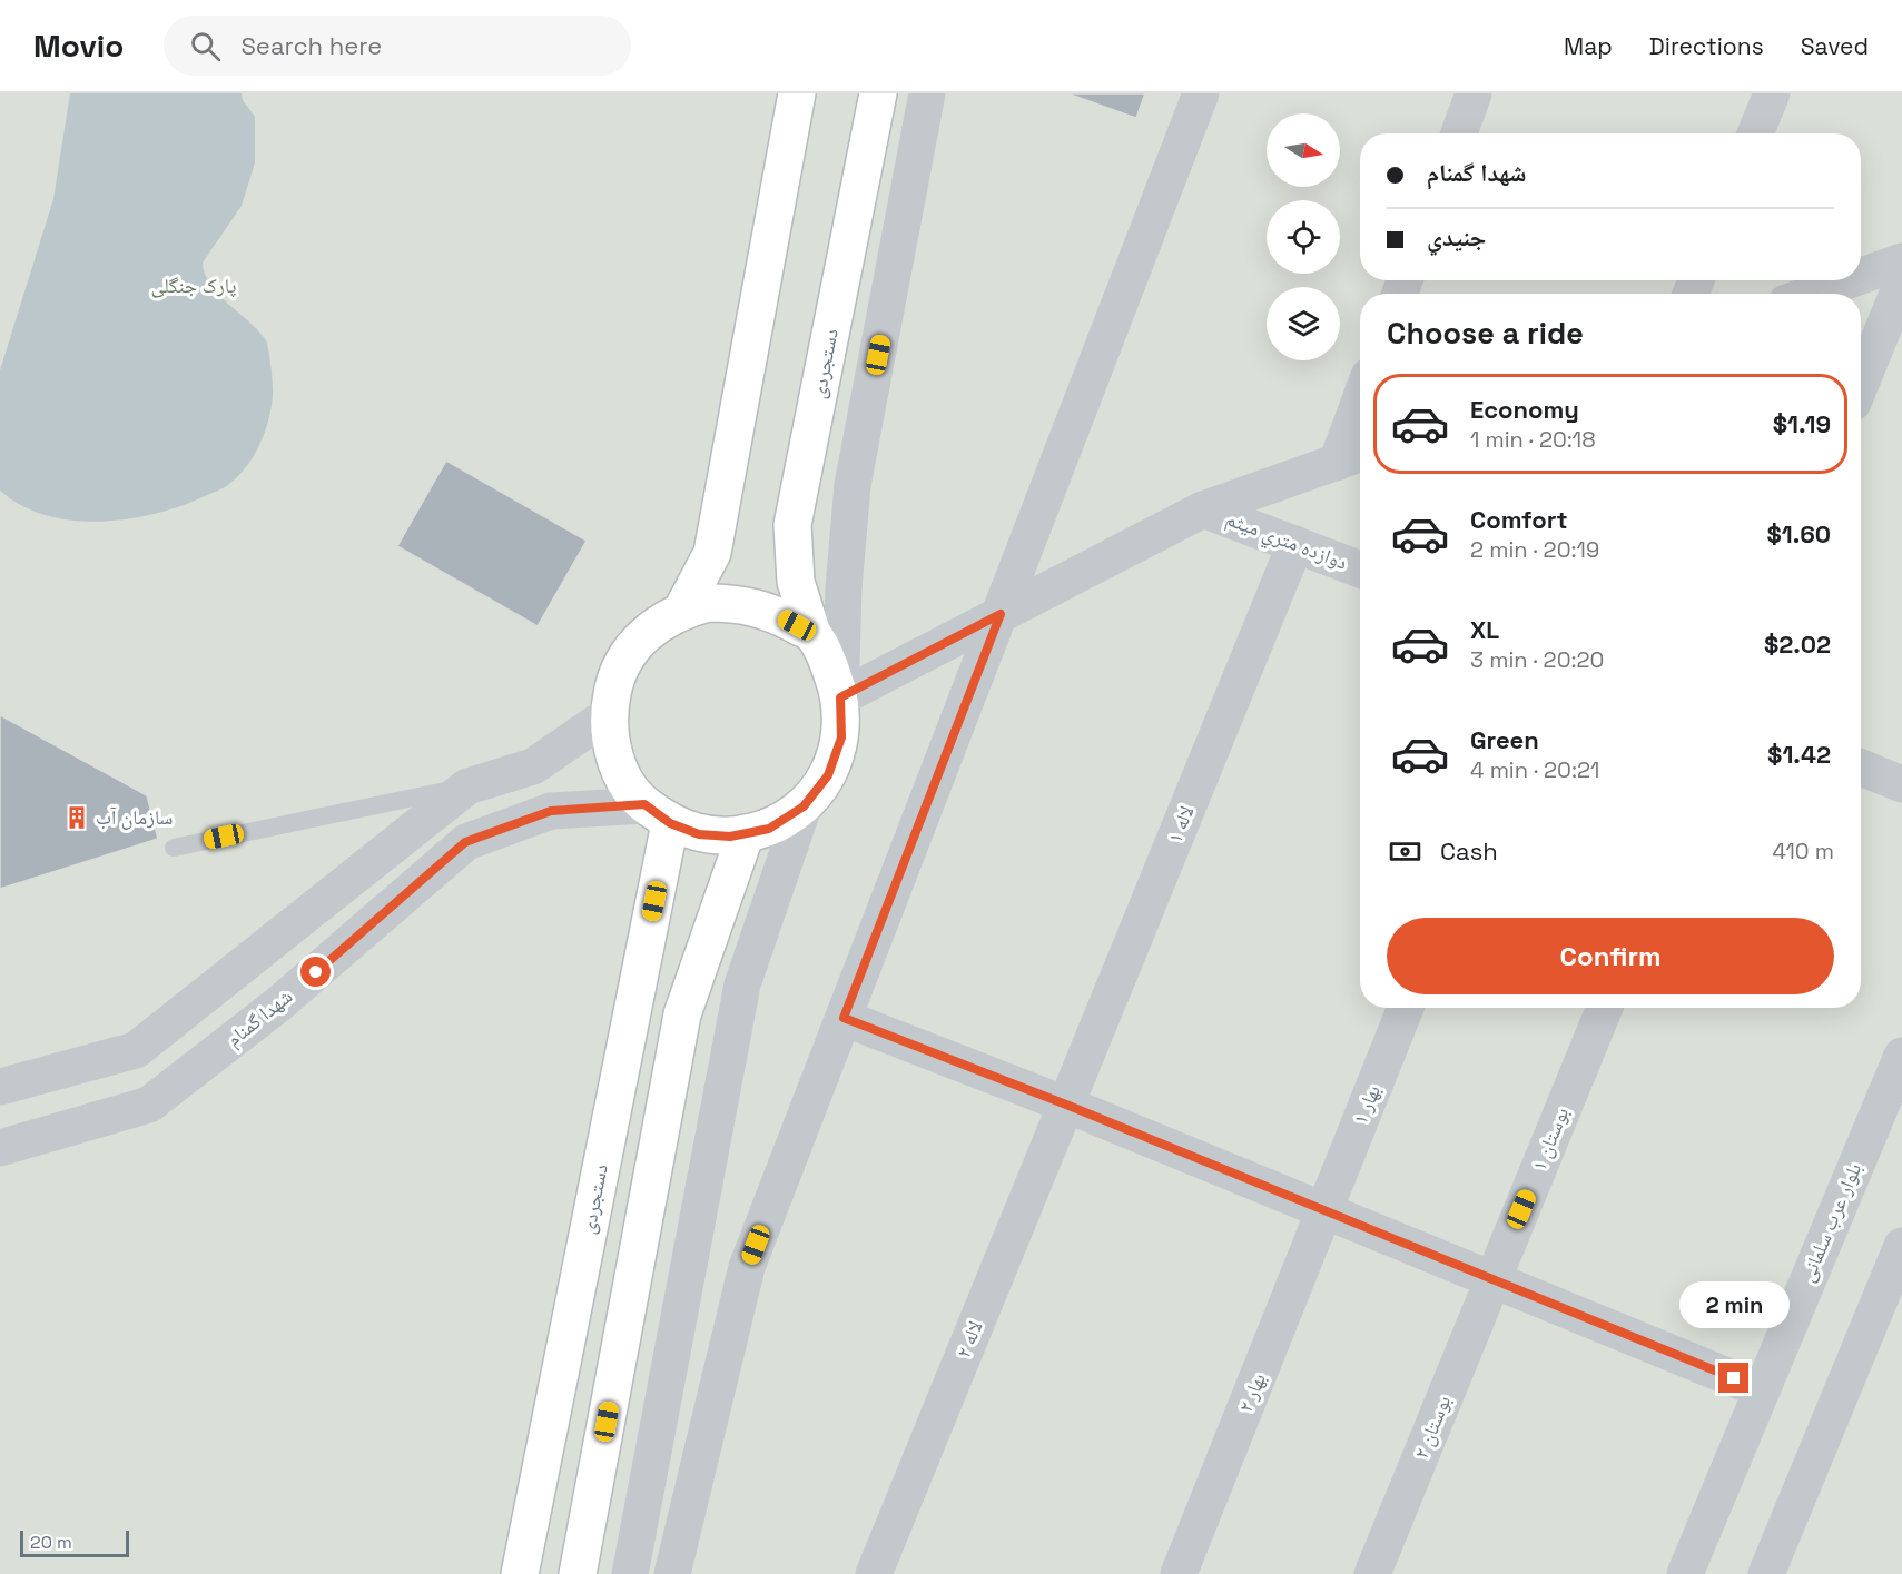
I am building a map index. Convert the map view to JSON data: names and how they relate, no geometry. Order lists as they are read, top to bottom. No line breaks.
{"streets":{"main road":["دستجردی"],"street":["دوازده متري میثم","لاله ۱","شهدا گمنام","بهار ۱","بوستان ۱","بلوار عرب سلمانی","لاله ۲","بهار ۲","بوستان ۲"]},"crossings":[["دستجردی","شهدا گمنام"],["دوازده متري میثم","لاله ۱"],["لاله ۱","لاله ۲"],["بهار ۱","بهار ۲"],["بوستان ۱","بوستان ۲"]],"parks":["پارک جنگلی"],"places":{"building":["سازمان آب"]},"scale_bar":"20 m","north":"right","page":{"header":"Movio","search":"Search here","nav":["Map","Directions","Saved"],"banner":["شهدا گمنام","جنيدي"],"heading":"Choose a ride","list":[{"name":"Economy","note":"1 min · 20:18","value":"$1.19"},{"name":"Comfort","note":"2 min · 20:19","value":"$1.60"},{"name":"XL","note":"3 min · 20:20","value":"$2.02"},{"name":"Green","note":"4 min · 20:21","value":"$1.42"}],"pay":["Cash","410 m"],"buttons":"Confirm","bubble":"2 min","scale":"20 m"}}
